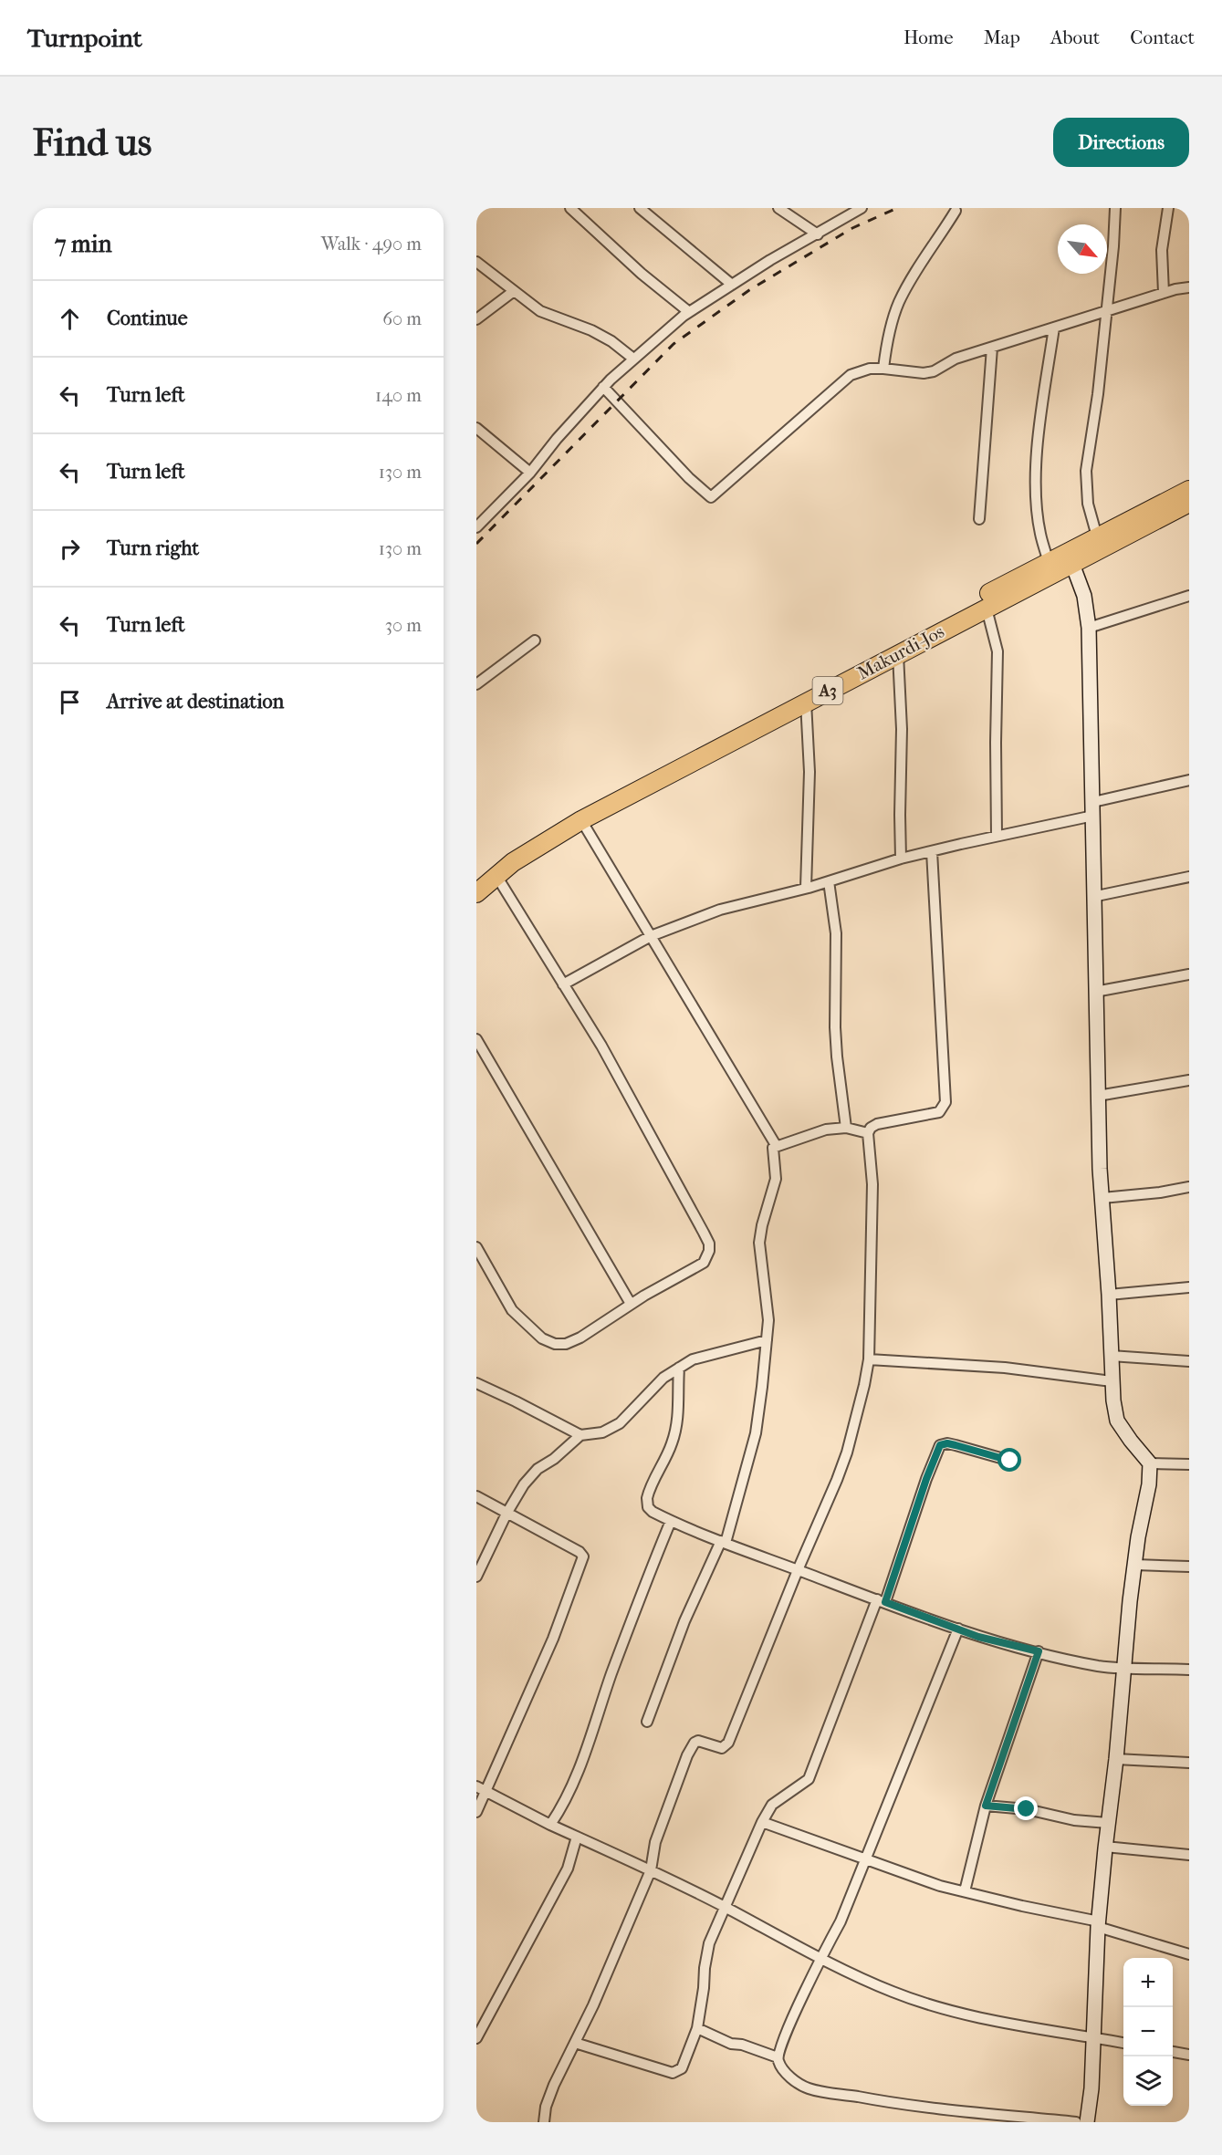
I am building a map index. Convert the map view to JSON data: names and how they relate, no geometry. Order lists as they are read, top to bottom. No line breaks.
{"streets":{"highway":["Makurdi-Jos","A3"]},"north":"bottom right","page":{"header":"Turnpoint","nav":["Home","Map","About","Contact"],"buttons":"Directions","title":"Find us","heading":["7 min","Walk · 490 m"],"list":[["Continue","60 m"],["Turn left","140 m"],["Turn left","130 m"],["Turn right","130 m"],["Turn left","30 m"],"Arrive at destination"],"map_buttons":["+","−"]}}
